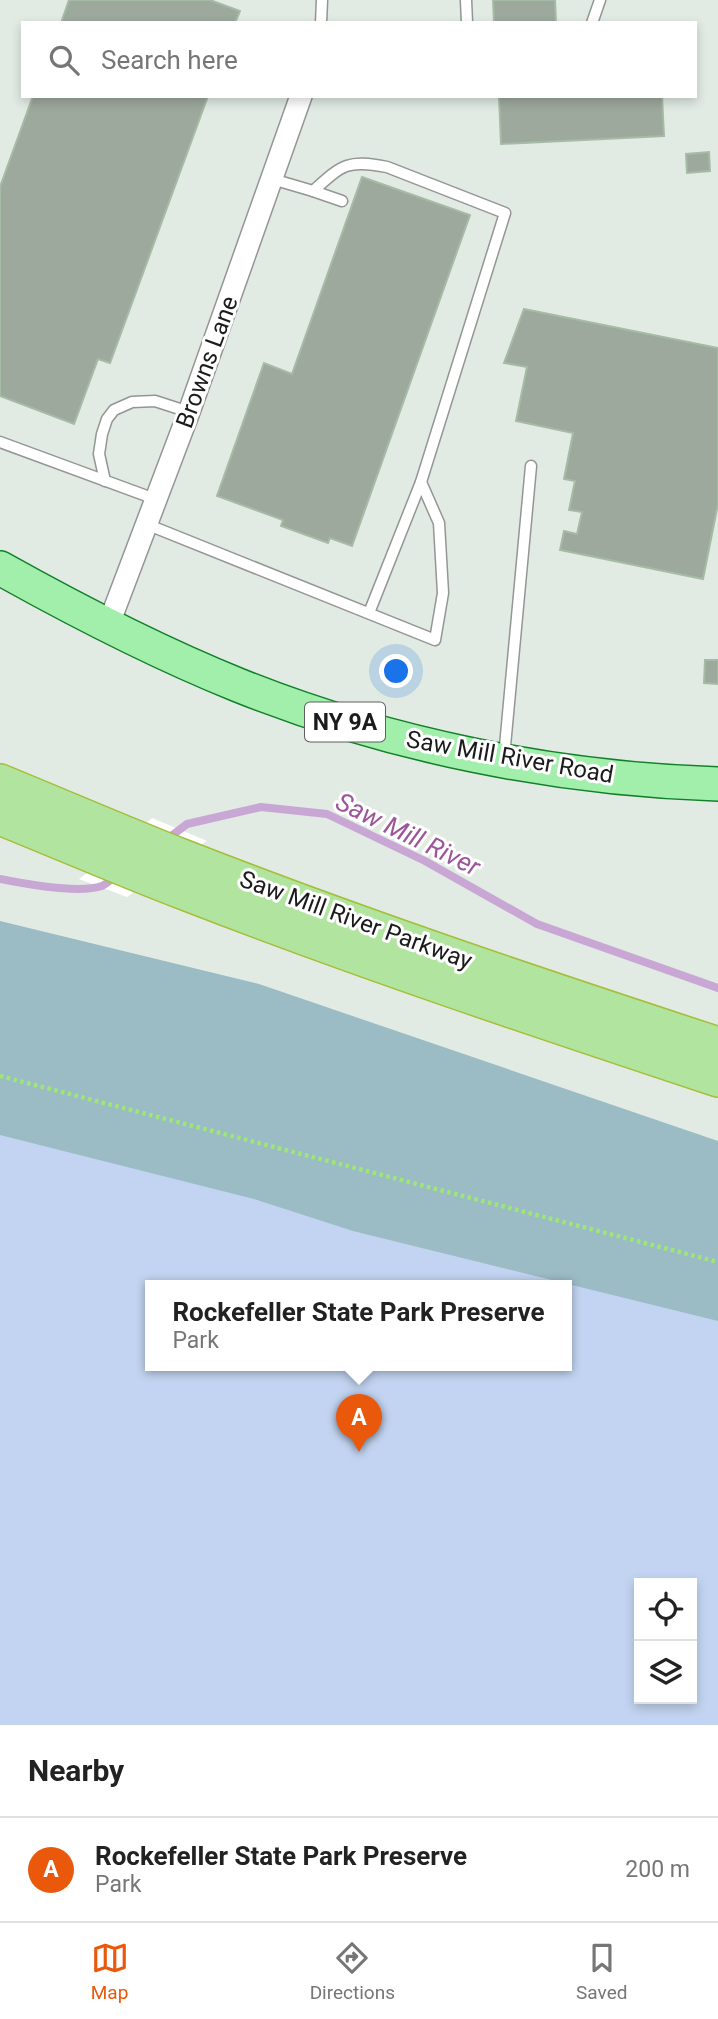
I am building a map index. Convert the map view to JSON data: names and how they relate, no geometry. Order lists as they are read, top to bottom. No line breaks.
{"streets":{"highway":["Saw Mill River Parkway"],"main road":["NY 9A","Saw Mill River Road"],"street":["Browns Lane"]},"crossings":[["Browns Lane","Saw Mill River Road"]],"water":["Saw Mill River"],"page":{"search":"Search here","popup":["Rockefeller State Park Preserve","Park"],"pins":"A","heading":"Nearby","list":[{"mark":"A","name":"Rockefeller State Park Preserve","note":"Park","value":"200 m"}],"nav":["Map","Directions","Saved"]}}
